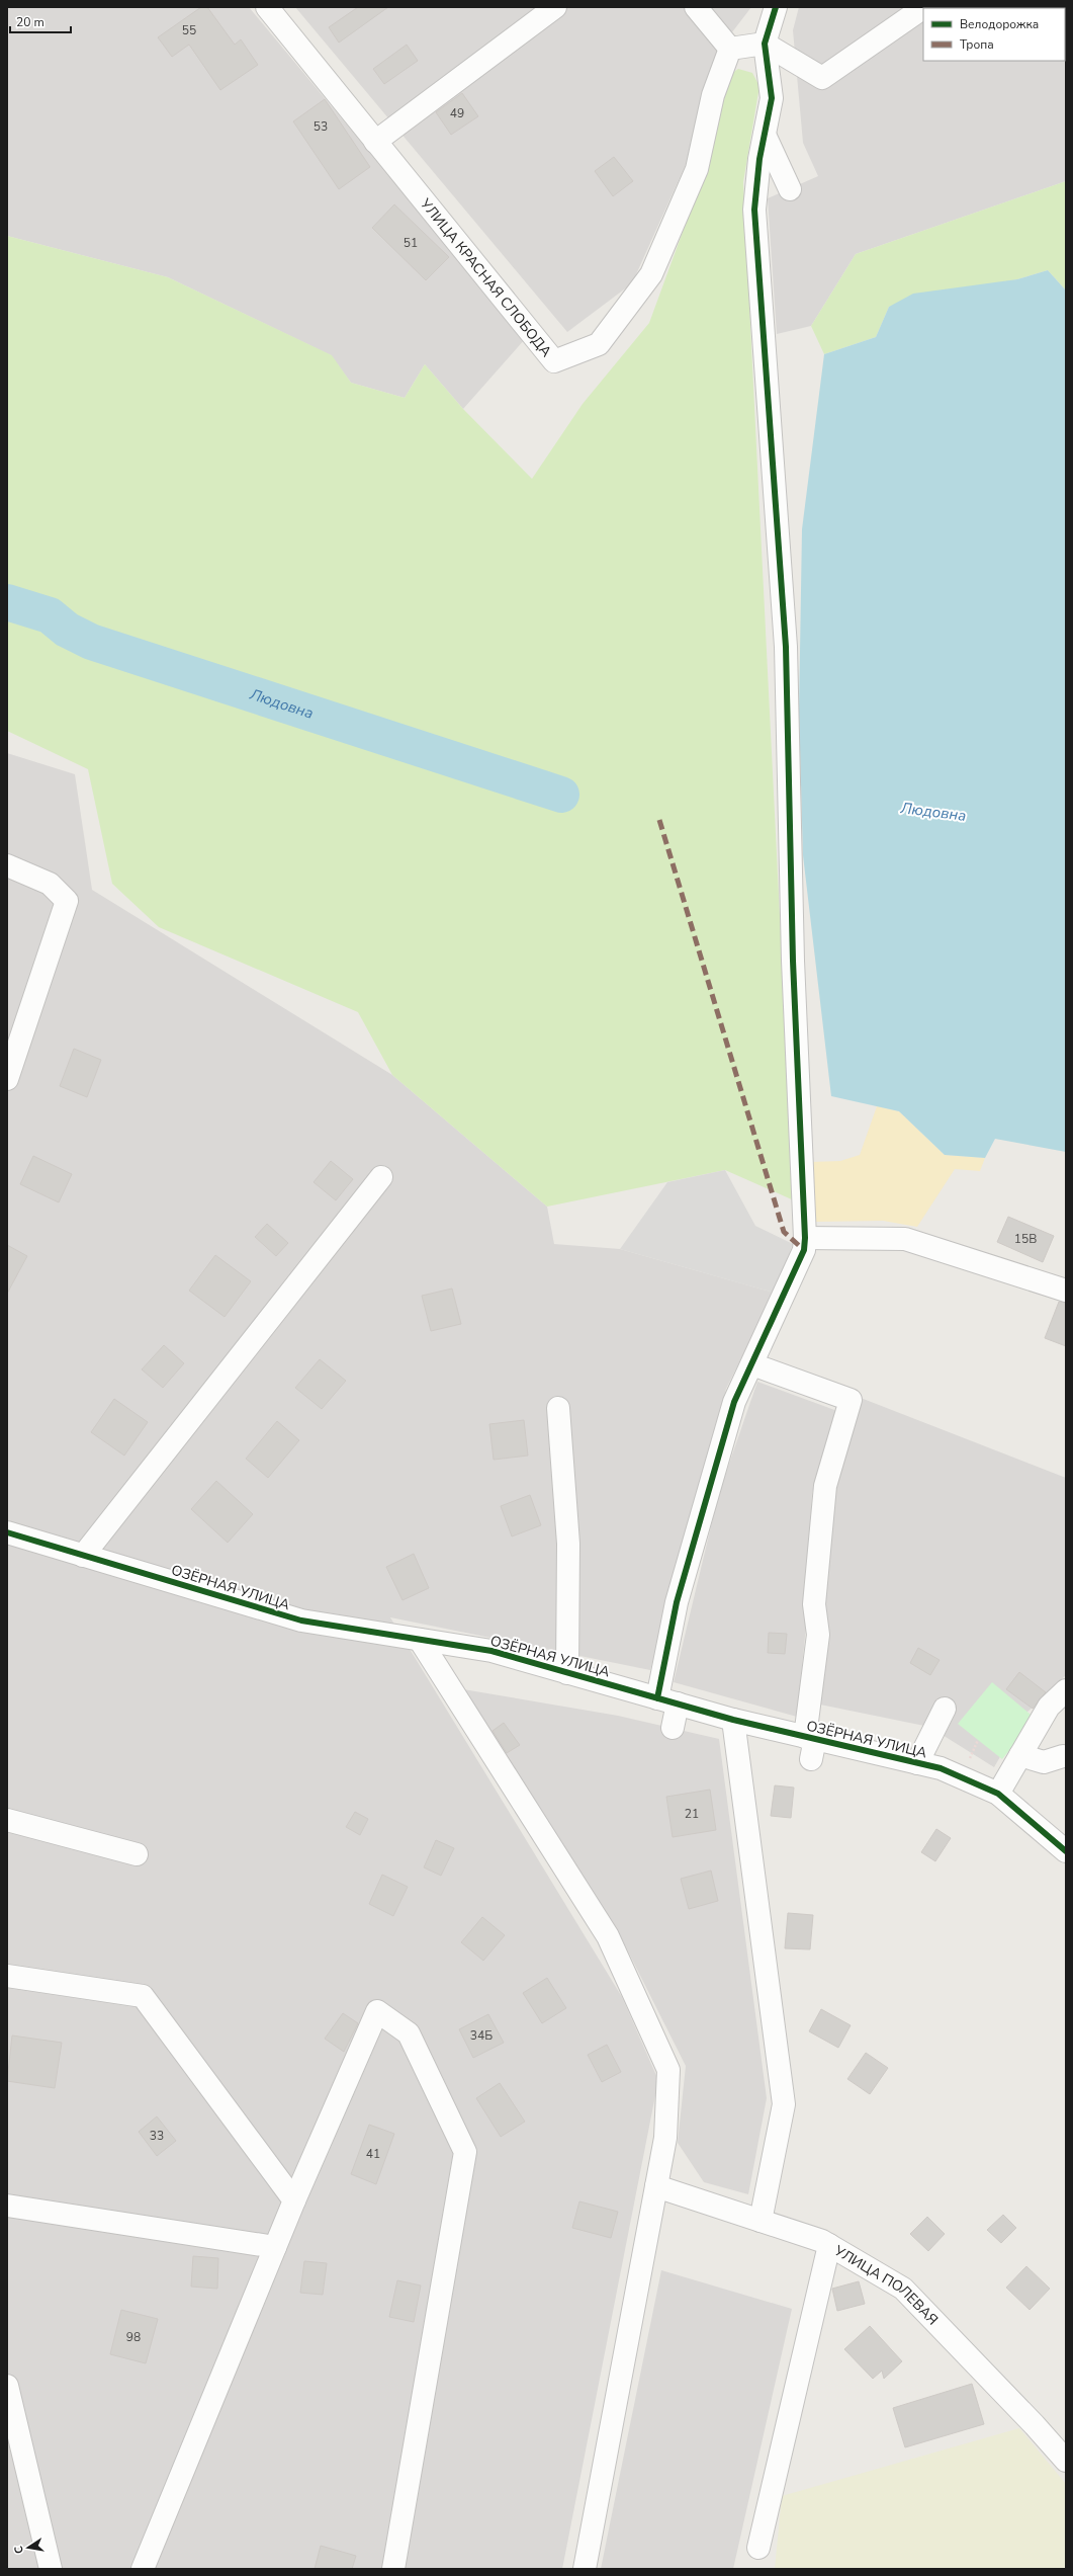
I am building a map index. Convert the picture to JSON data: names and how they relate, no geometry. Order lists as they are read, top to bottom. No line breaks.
{"streets":{"street":["УЛИЦА КРАСНАЯ СЛОБОДА","ОЗЁРНАЯ УЛИЦА","УЛИЦА ПОЛЕВАЯ"]},"water":["Людовна"],"house_numbers":["55","49","53","51","15В","21","34Б","33","41","98"],"legend":["Велодорожка","Тропа"],"scale_bar":"20 m","north":"left"}
